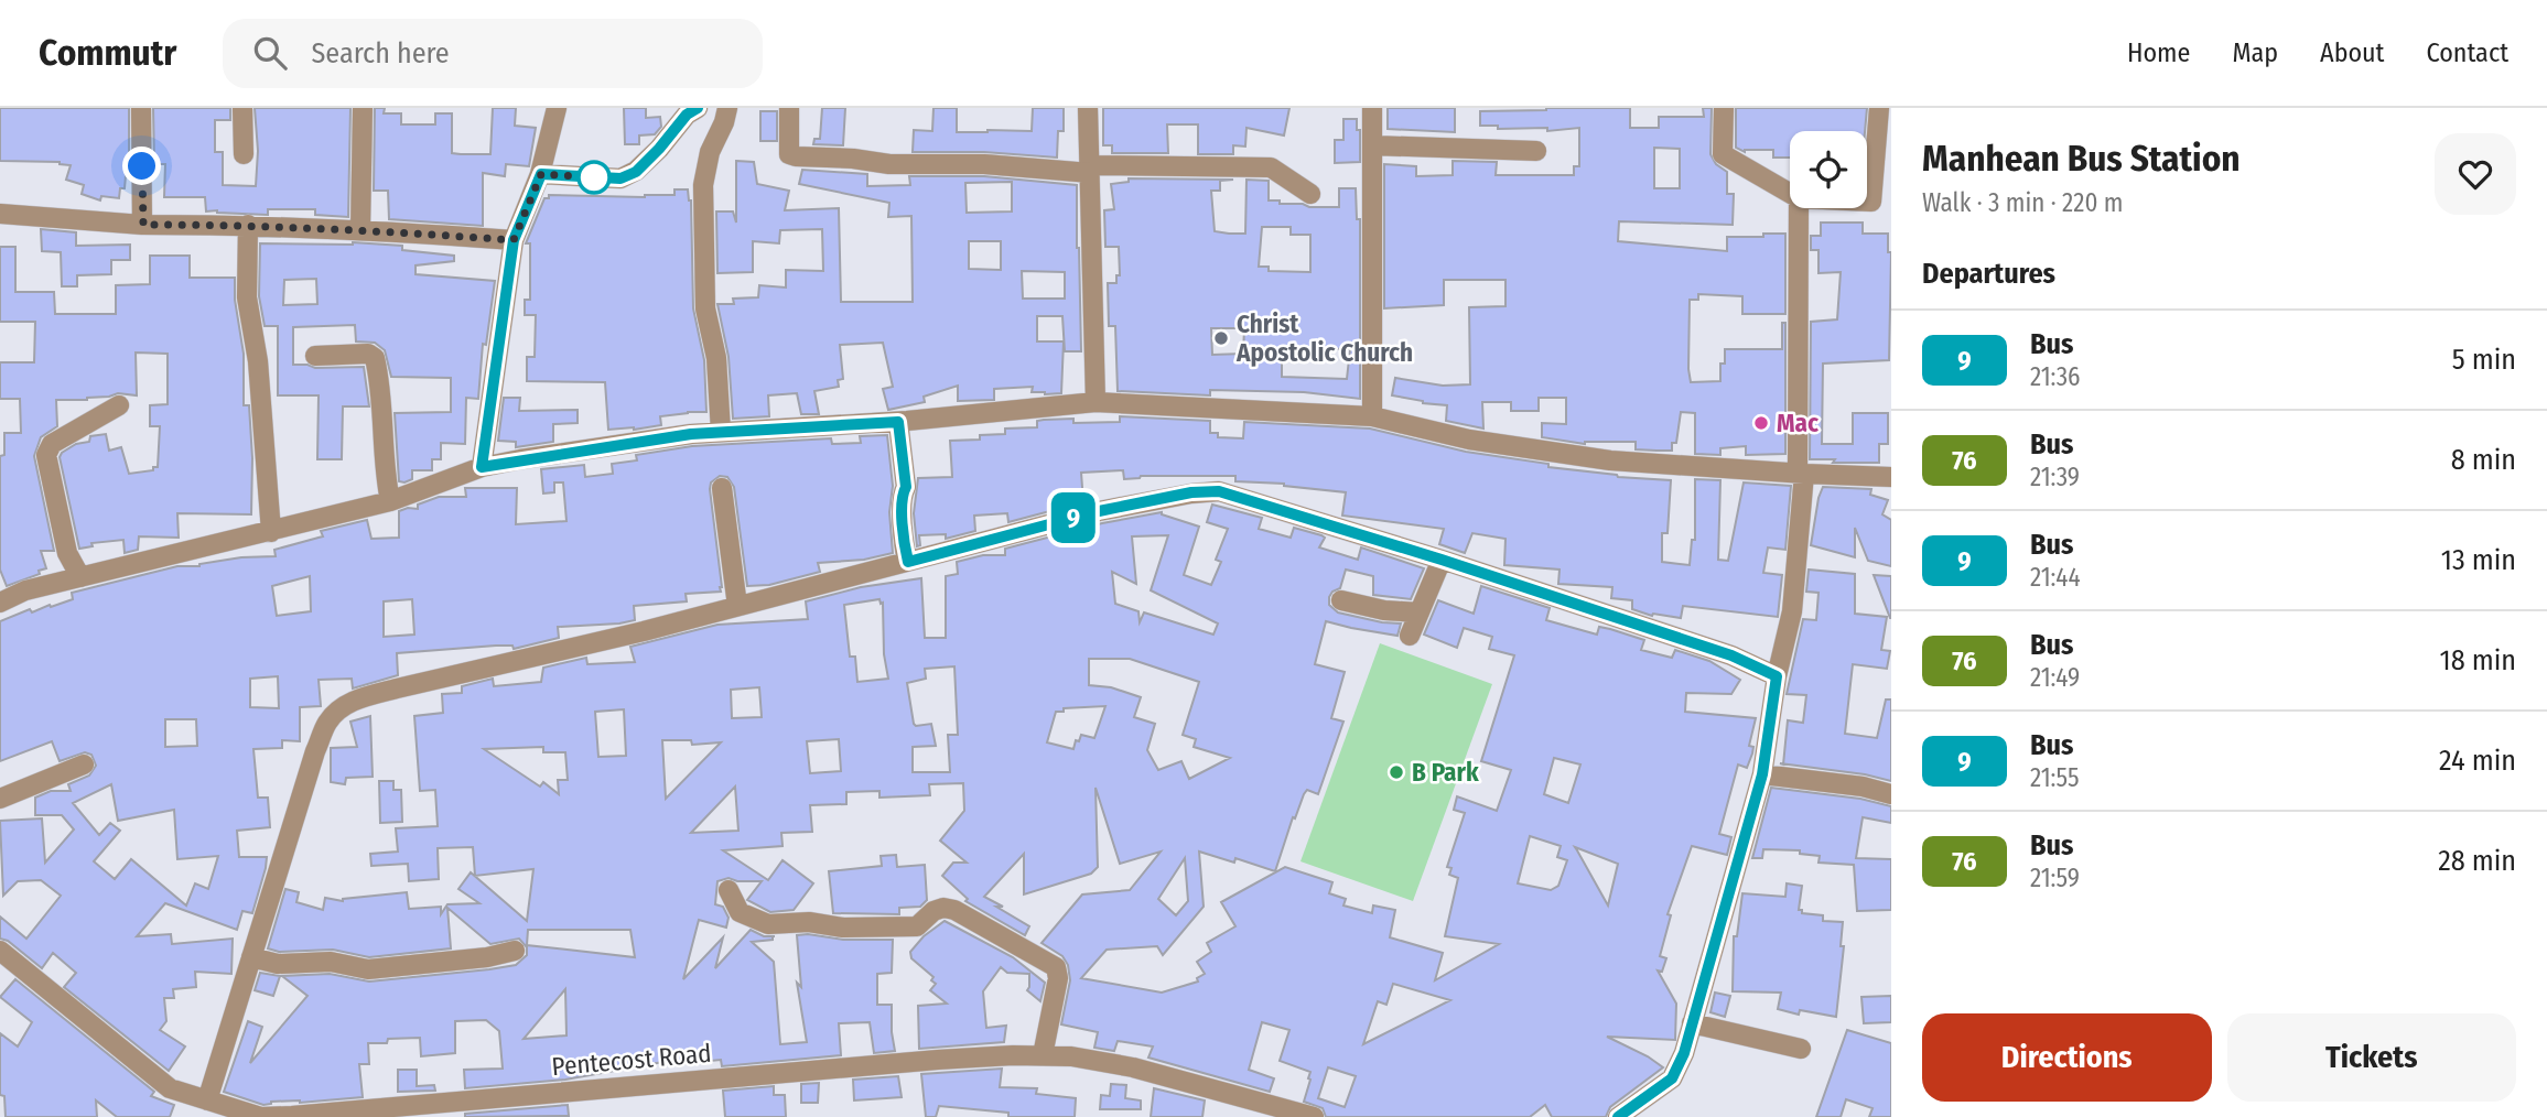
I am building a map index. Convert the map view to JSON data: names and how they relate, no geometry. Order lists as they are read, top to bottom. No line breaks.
{"streets":{"street":["Pentecost Road"]},"places":["Christ Apostolic Church","Mac","B Park"],"lines":["bus line 9"],"page":{"header":"Commutr","search":"Search here","nav":["Home","Map","About","Contact"],"on_map":"9","heading":[["Manhean Bus Station","Walk · 3 min · 220 m"],"Departures"],"list":[{"mark":"9","name":"Bus","note":"21:36","value":"5 min"},{"mark":"76","name":"Bus","note":"21:39","value":"8 min"},{"mark":"9","name":"Bus","note":"21:44","value":"13 min"},{"mark":"76","name":"Bus","note":"21:49","value":"18 min"},{"mark":"9","name":"Bus","note":"21:55","value":"24 min"},{"mark":"76","name":"Bus","note":"21:59","value":"28 min"}],"buttons":["Directions","Tickets"]}}
